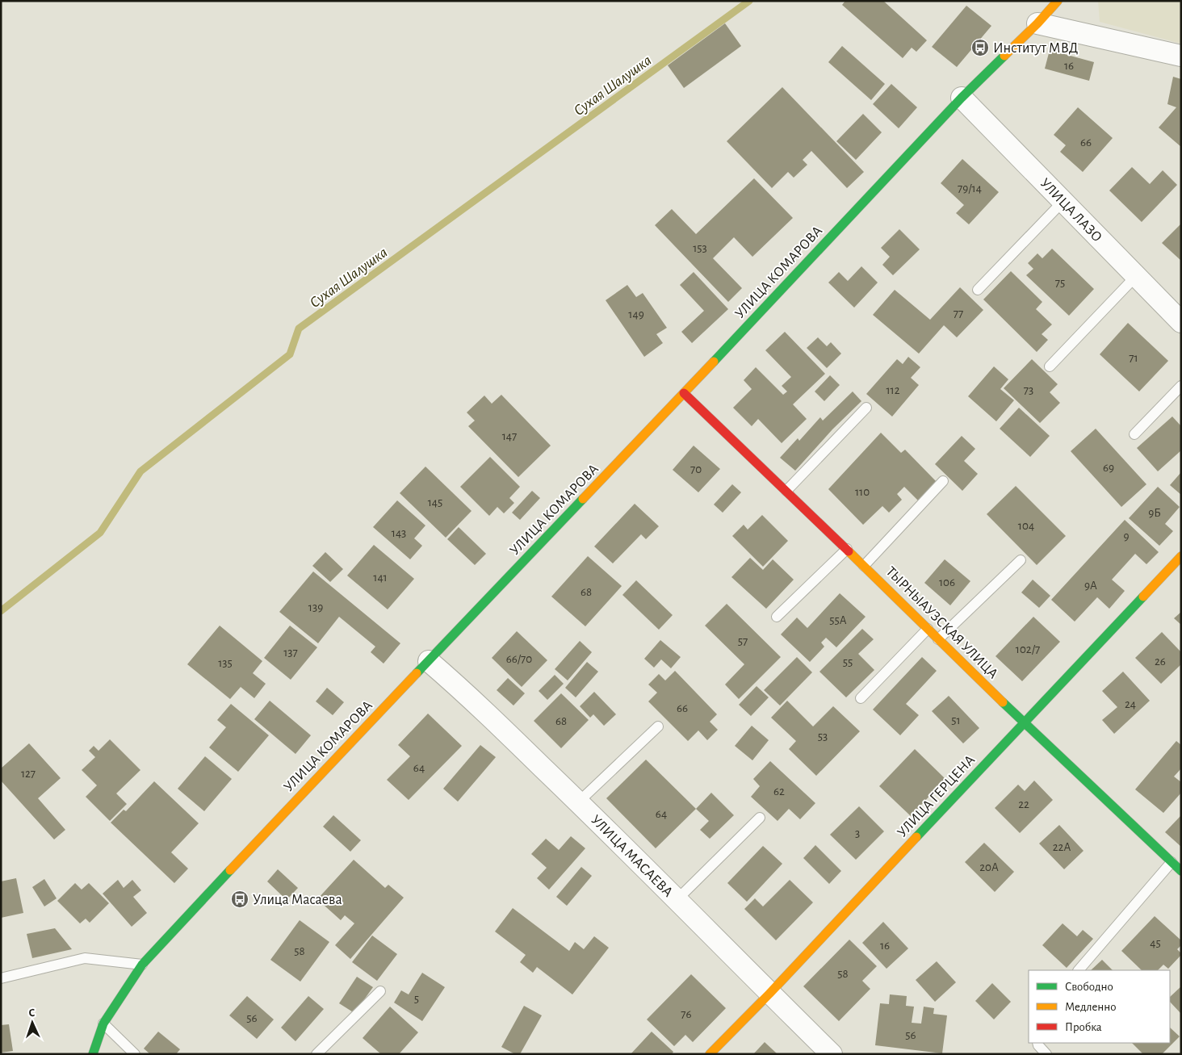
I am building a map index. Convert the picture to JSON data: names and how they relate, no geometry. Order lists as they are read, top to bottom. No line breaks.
{"streets":{"main road":["УЛИЦА КОМАРОВА","ТЫРНЫАУЗСКАЯ УЛИЦА","УЛИЦА ГЕРЦЕНА"],"street":["УЛИЦА ЛАЗО","УЛИЦА МАСАЕВА"]},"crossings":[["УЛИЦА ЛАЗО","УЛИЦА КОМАРОВА"],["УЛИЦА КОМАРОВА","ТЫРНЫАУЗСКАЯ УЛИЦА"],["УЛИЦА КОМАРОВА","УЛИЦА МАСАЕВА"],["ТЫРНЫАУЗСКАЯ УЛИЦА","УЛИЦА ГЕРЦЕНА"],["УЛИЦА ГЕРЦЕНА","УЛИЦА МАСАЕВА"]],"water":["Сухая Шалушка"],"places":{"bus stop":["Институт МВД","Улица Масаева"]},"house_numbers":["16","66","79/14","153","75","77","149","71","112","73","147","69","70","110","145","9Б","104","143","9","141","106","9А","68","139","55А","57","102/7","137","66/70","26","55","135","24","66","51","68","53","64","127","62","22","64","3","22А","20А","45","16","58","58","5","76","56","56"],"legend":["Свободно","Медленно","Пробка"],"north":"top"}
